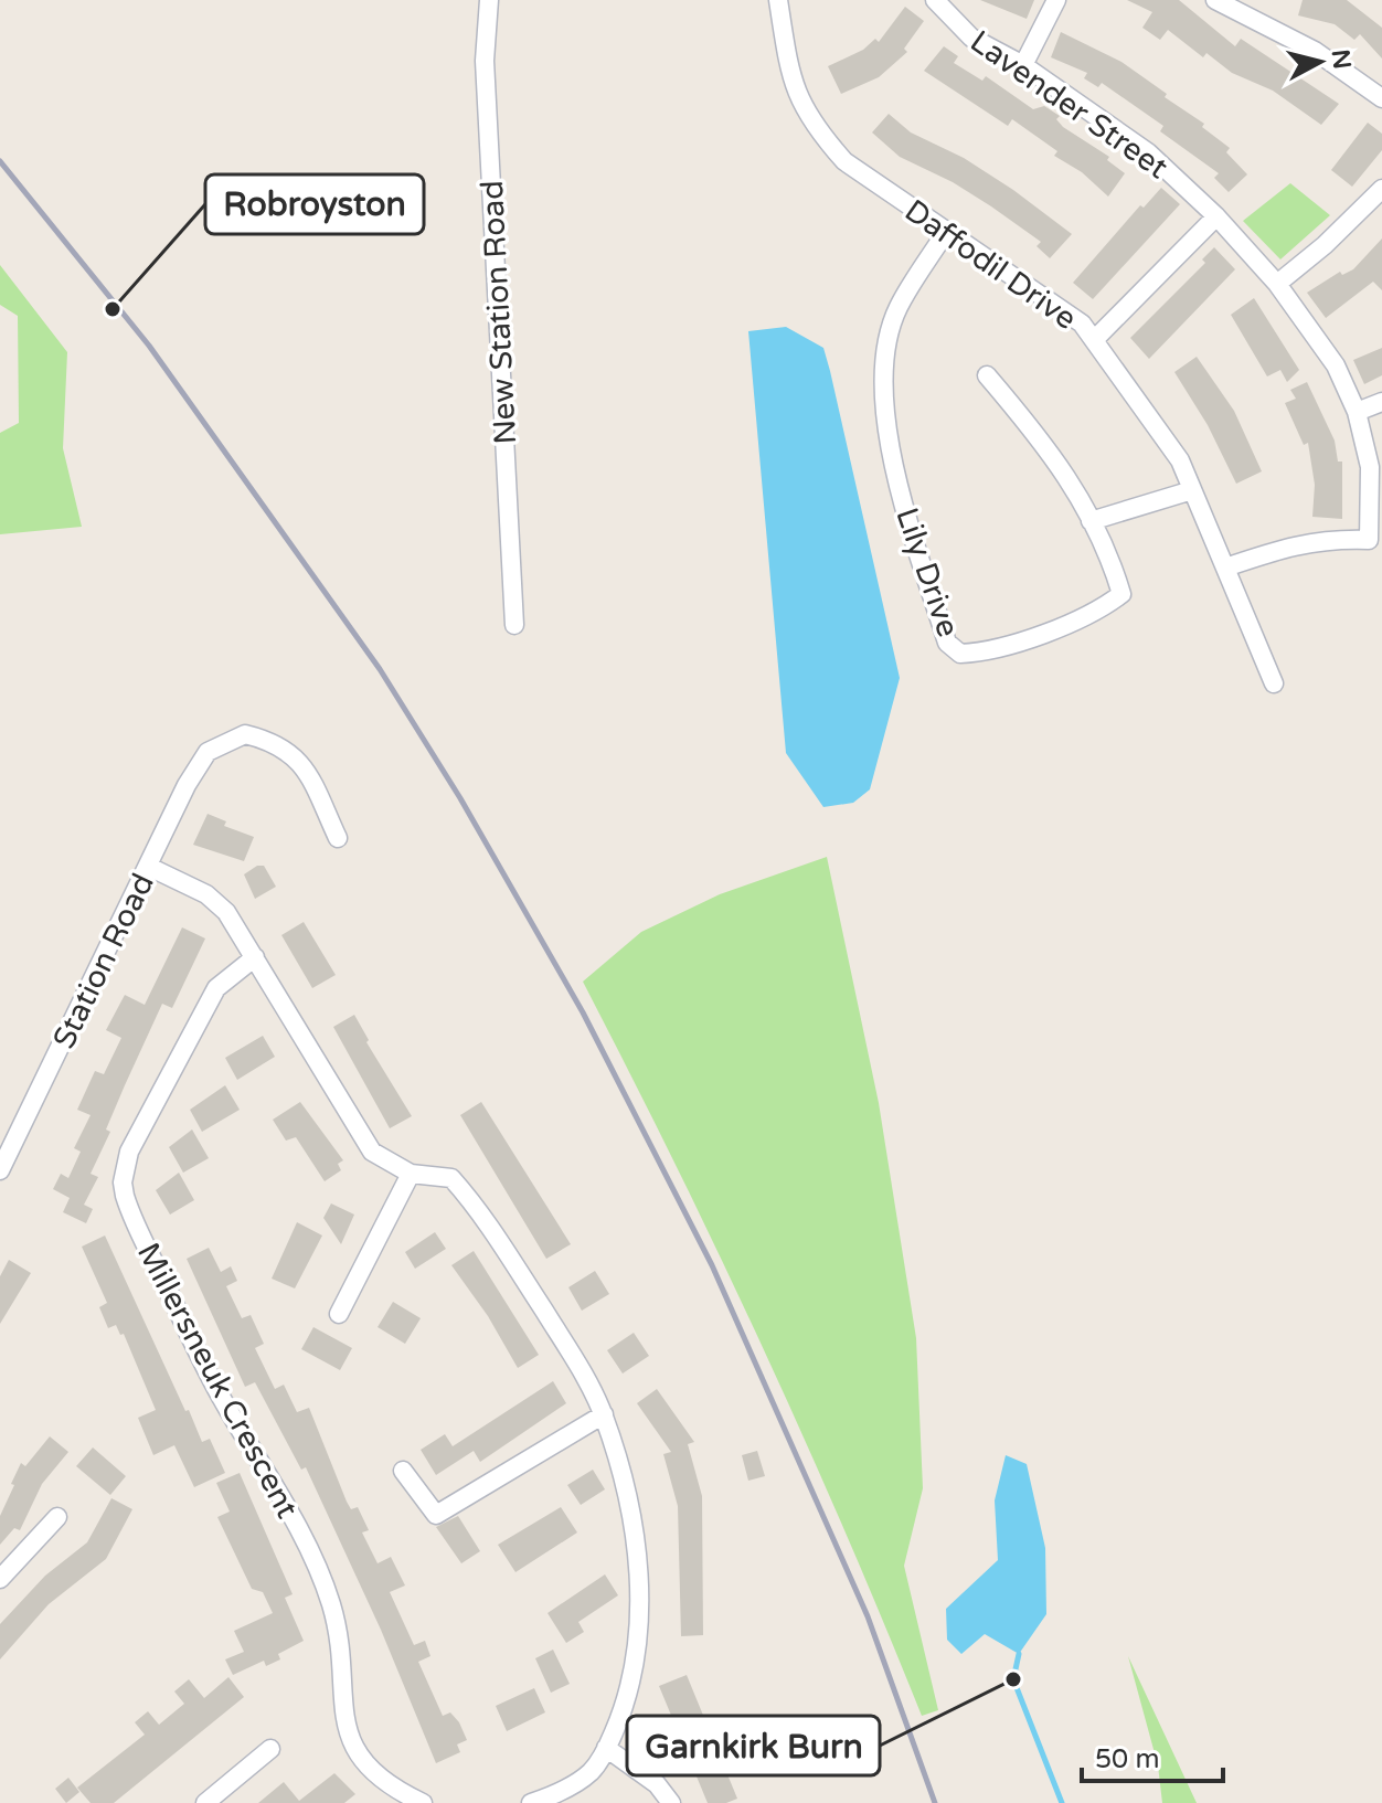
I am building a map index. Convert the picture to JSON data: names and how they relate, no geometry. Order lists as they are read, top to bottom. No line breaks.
{"streets":{"street":["Lavender Street","Daffodil Drive","New Station Road","Lily Drive","Station Road","Millersneuk Crescent"]},"crossings":[["Daffodil Drive","Lily Drive"]],"places":["Robroyston","Garnkirk Burn"],"scale_bar":"50 m","north":"right"}
